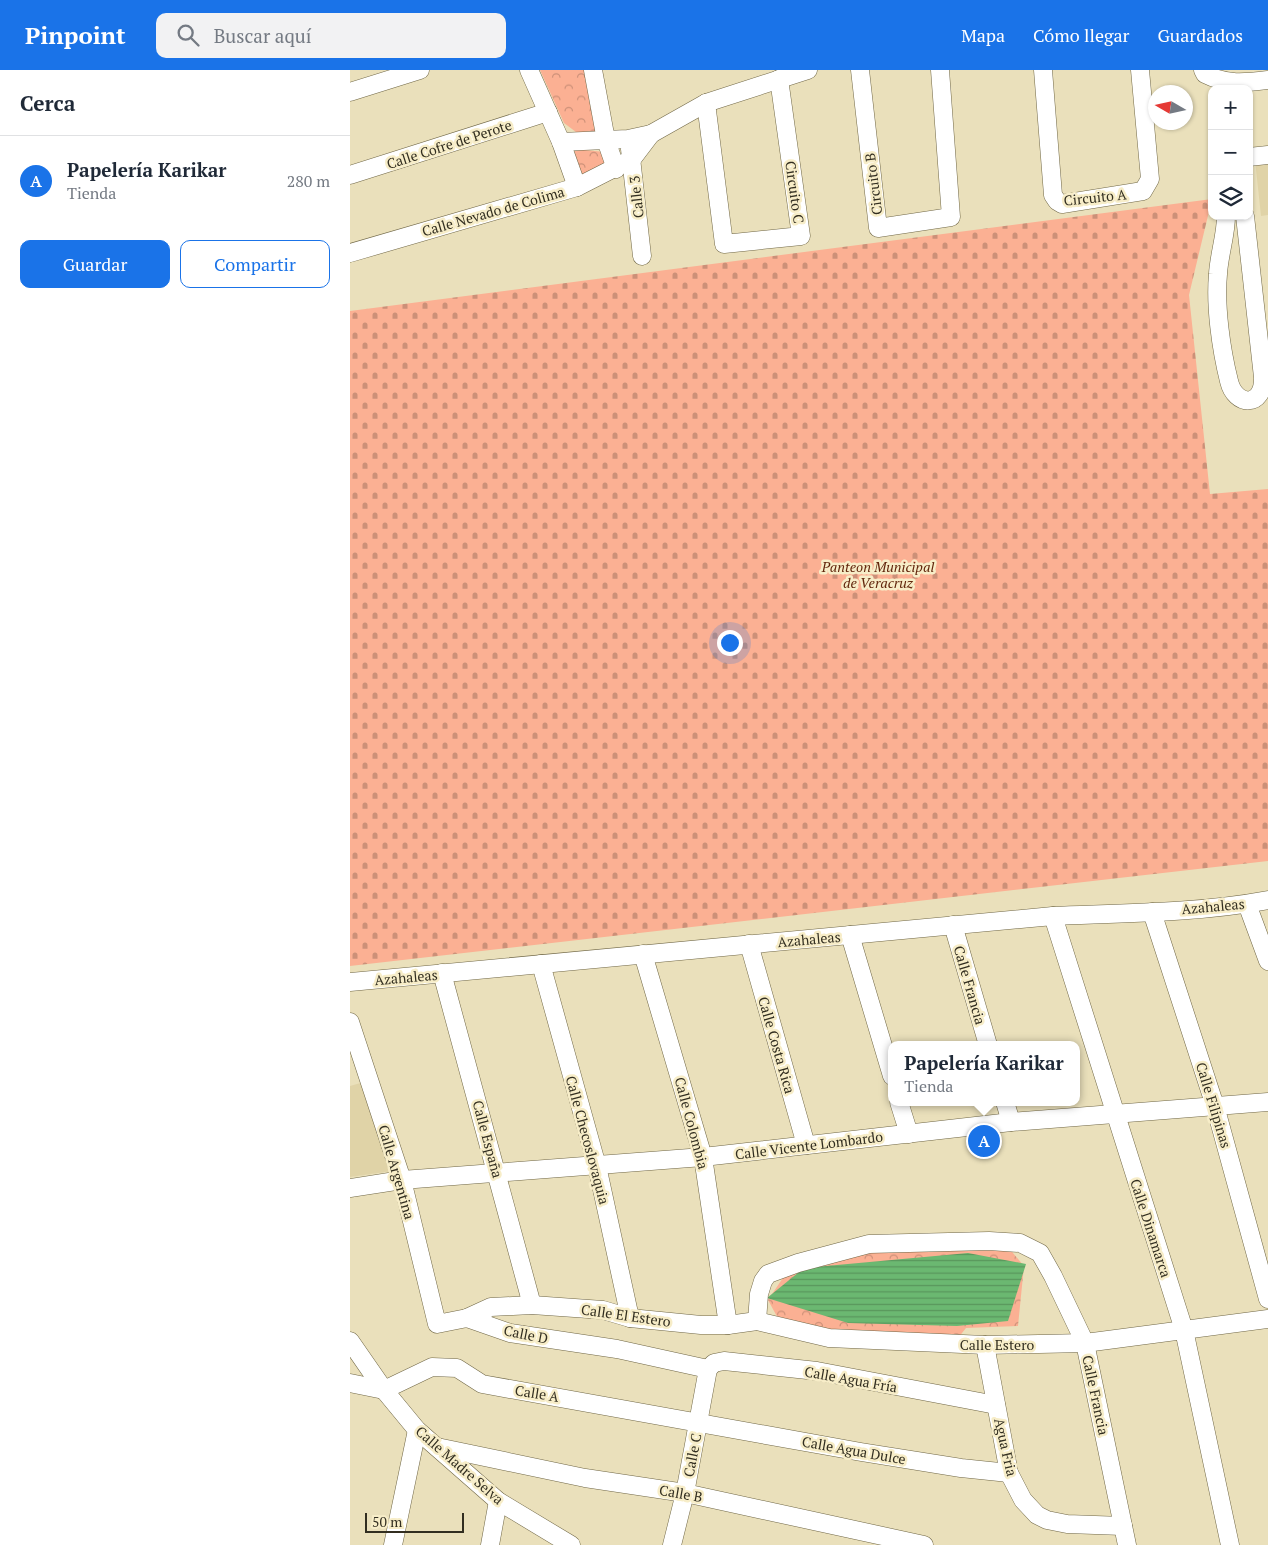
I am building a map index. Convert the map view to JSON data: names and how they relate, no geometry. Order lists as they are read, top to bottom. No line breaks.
{"streets":{"street":["Calle Cofre de Perote","Circuito B","Circuito C","Calle 3","Circuito A","Calle Nevado de Colima","Azahaleas","Calle Francia","Calle Costa Rica","Calle Filipinas","Calle Colombia","Calle España","Calle Checoslovaquia","Calle Vicente Lombardo","Calle Argentina","Calle Dinamarca","Calle El Estero","Calle D","Calle Estero","Calle Agua Fría","Calle A","Agua Fria","Calle Agua Dulce","Calle C","Calle Madre Selva","Calle B"]},"crossings":[["Calle 3","Calle Nevado de Colima"],["Azahaleas","Calle Francia"],["Azahaleas","Calle Costa Rica"],["Azahaleas","Calle Filipinas"],["Azahaleas","Calle Colombia"],["Azahaleas","Calle España"],["Azahaleas","Calle Checoslovaquia"],["Azahaleas","Calle Dinamarca"],["Calle Francia","Calle Estero"],["Calle Francia","Agua Fria"],["Calle Costa Rica","Calle Vicente Lombardo"],["Calle Filipinas","Calle Vicente Lombardo"],["Calle Colombia","Calle Vicente Lombardo"],["Calle Colombia","Calle El Estero"],["Calle Colombia","Calle Estero"],["Calle España","Calle Vicente Lombardo"],["Calle España","Calle El Estero"],["Calle Checoslovaquia","Calle Vicente Lombardo"],["Calle Checoslovaquia","Calle El Estero"],["Calle Vicente Lombardo","Calle Argentina"],["Calle Vicente Lombardo","Calle Dinamarca"],["Calle Argentina","Calle El Estero"],["Calle Argentina","Calle D"],["Calle Dinamarca","Calle Estero"],["Calle El Estero","Calle D"],["Calle El Estero","Calle Estero"],["Calle D","Calle Agua Fría"],["Calle D","Calle C"],["Calle Estero","Agua Fria"],["Calle Agua Fría","Agua Fria"],["Calle Agua Fría","Calle C"],["Calle A","Calle Agua Dulce"],["Calle A","Calle C"],["Calle A","Calle Madre Selva"],["Agua Fria","Calle Agua Dulce"],["Calle Agua Dulce","Calle C"],["Calle C","Calle B"],["Calle Madre Selva","Calle B"]],"parks":["Panteon Municipal de Veracruz"],"scale_bar":"50 m","north":"left","page":{"header":"Pinpoint","search":"Buscar aquí","nav":["Mapa","Cómo llegar","Guardados"],"heading":"Cerca","map_buttons":["+","−"],"list":[{"mark":"A","name":"Papelería Karikar","note":"Tienda","value":"280 m"}],"buttons":["Guardar","Compartir"],"popup":["Papelería Karikar","Tienda"],"pins":"A","scale":"50 m"}}
